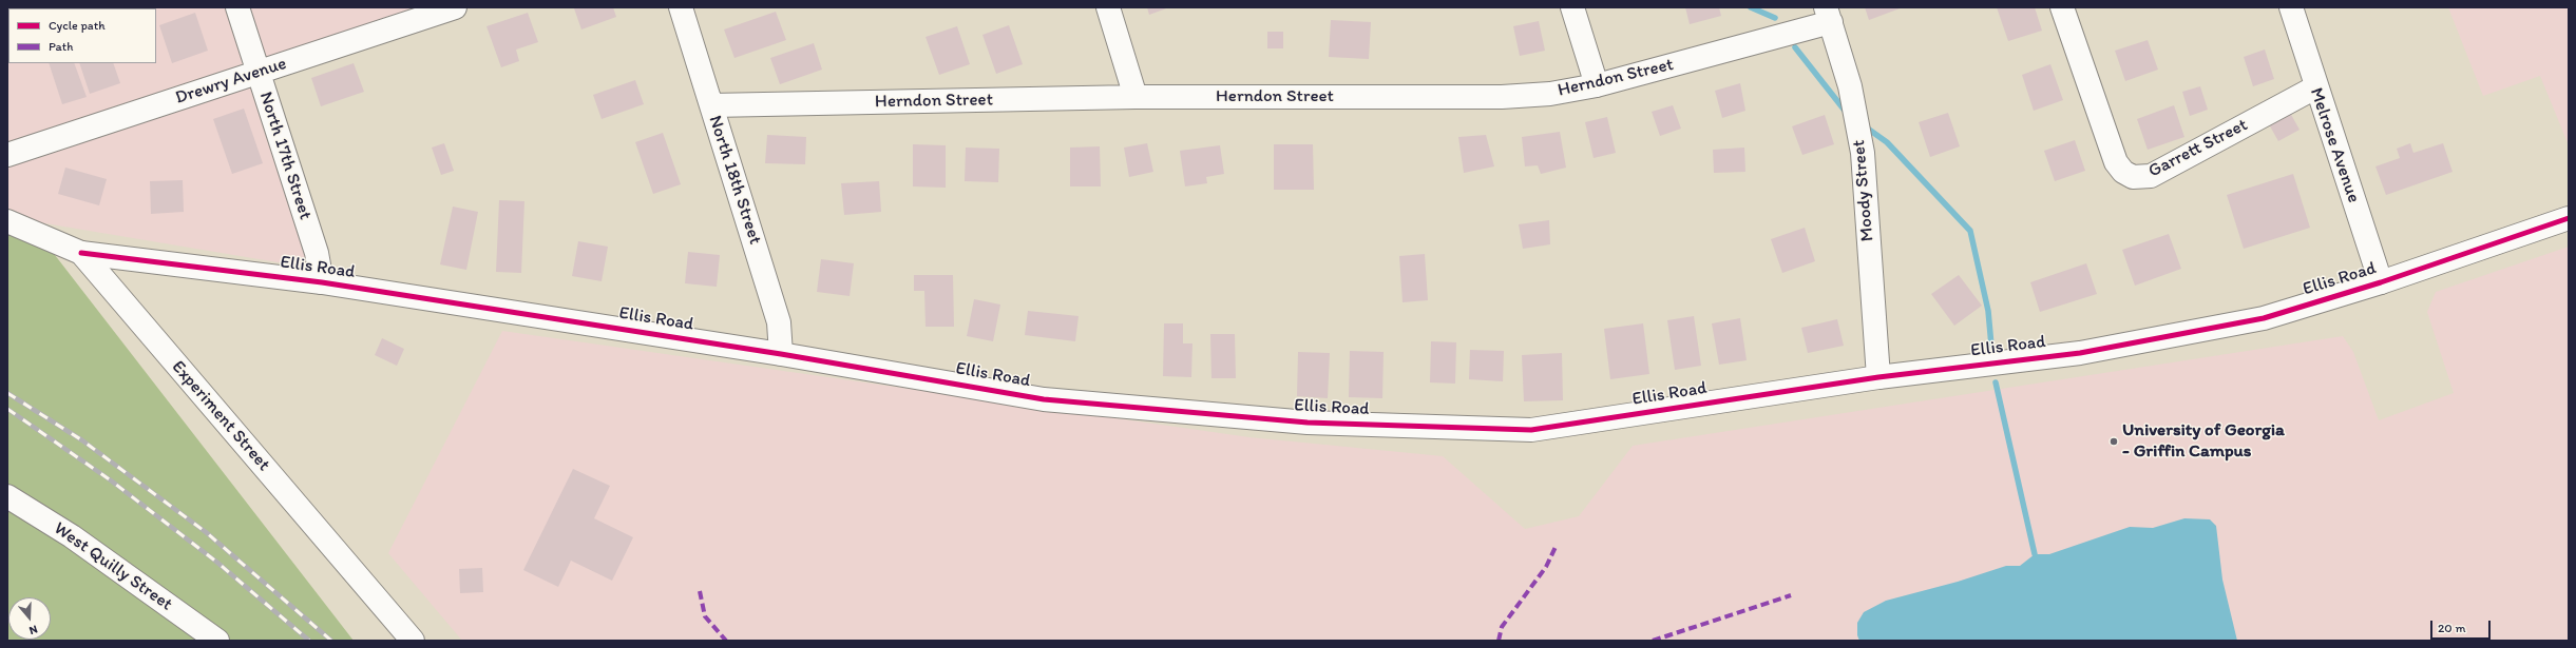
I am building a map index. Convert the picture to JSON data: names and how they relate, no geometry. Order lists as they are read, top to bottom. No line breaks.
{"streets":{"street":["Herndon Street","Drewry Avenue","Melrose Avenue","Garrett Street","North 17th Street","North 18th Street","Moody Street","Ellis Road","Experiment Street","West Quilly Street"]},"crossings":[["Herndon Street","North 18th Street"],["Herndon Street","Moody Street"],["Drewry Avenue","North 17th Street"],["Melrose Avenue","Garrett Street"],["Melrose Avenue","Ellis Road"],["North 17th Street","Ellis Road"],["North 18th Street","Ellis Road"],["Moody Street","Ellis Road"],["Ellis Road","Experiment Street"]],"places":["University of Georgia - Griffin Campus"],"legend":["Cycle path","Path"],"scale_bar":"20 m","north":"bottom"}
